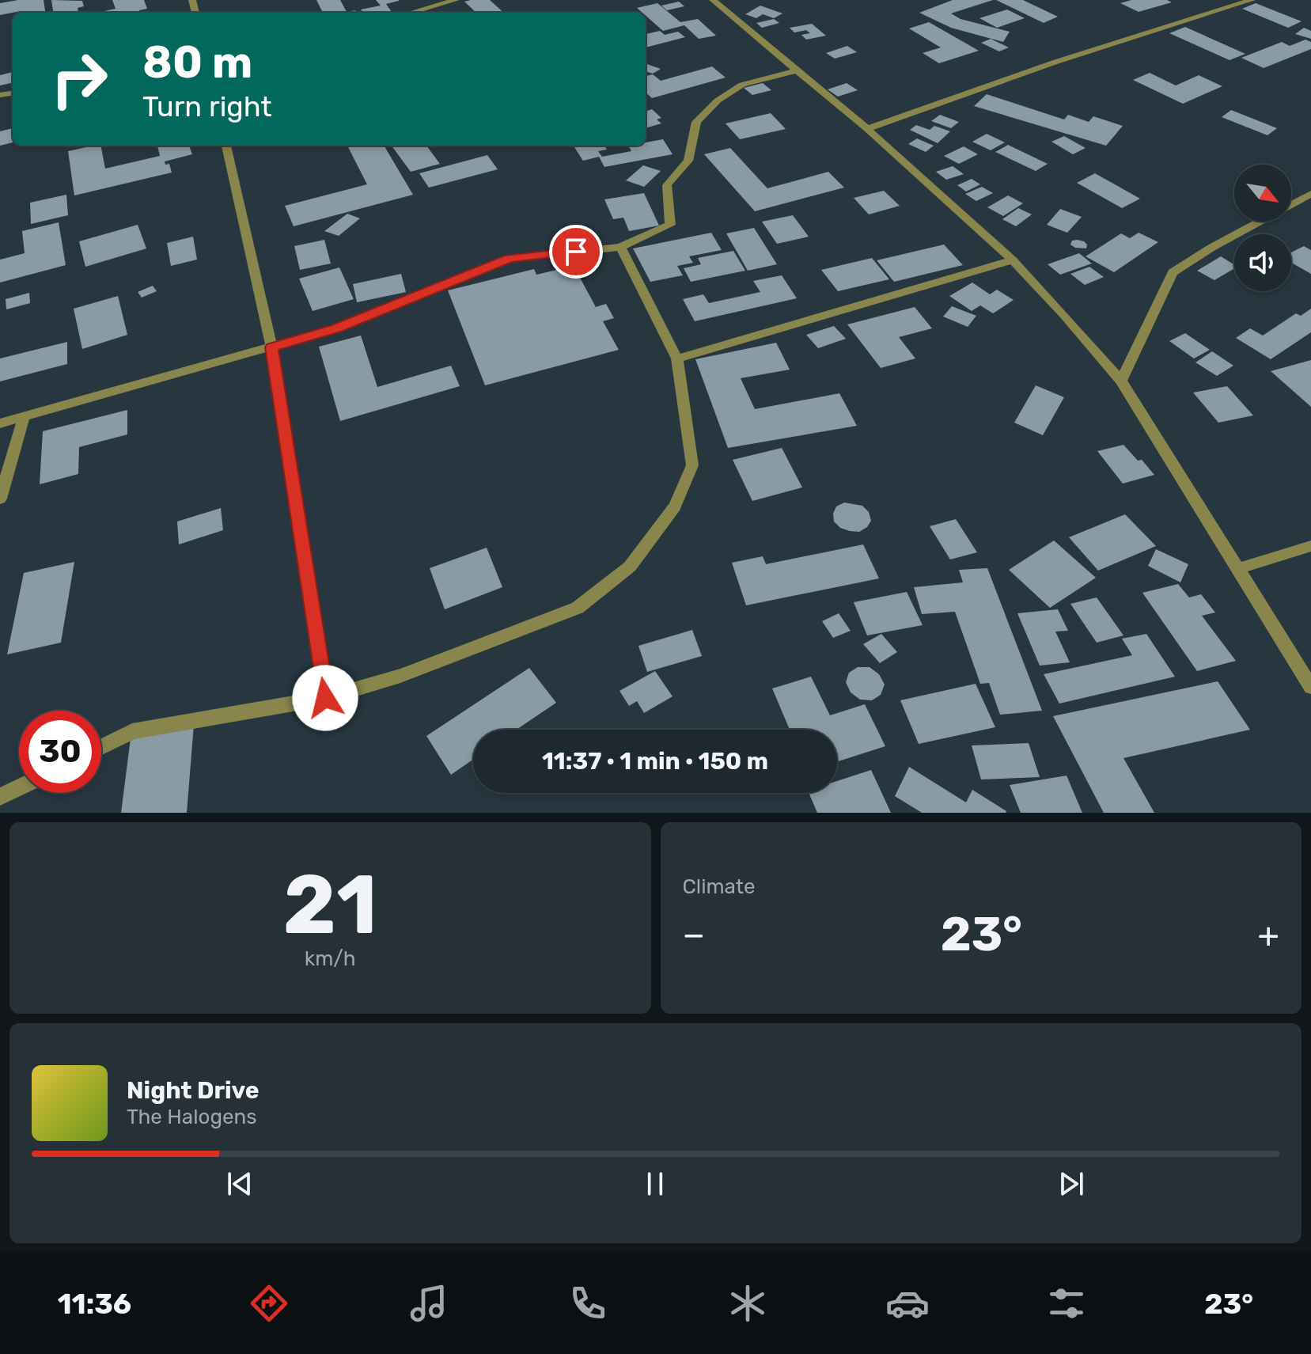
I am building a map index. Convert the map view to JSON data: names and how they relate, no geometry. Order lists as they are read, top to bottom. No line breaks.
{"north":"bottom right","page":{"turn":["80 m","Turn right"],"limit":"30","trip":"11:37 · 1 min · 150 m","tile":[["21","km/h"],"Climate"],"heat":["−","23°","+"],"song":["Night Drive","The Halogens"],"tabs":["11:36","23°"]}}
